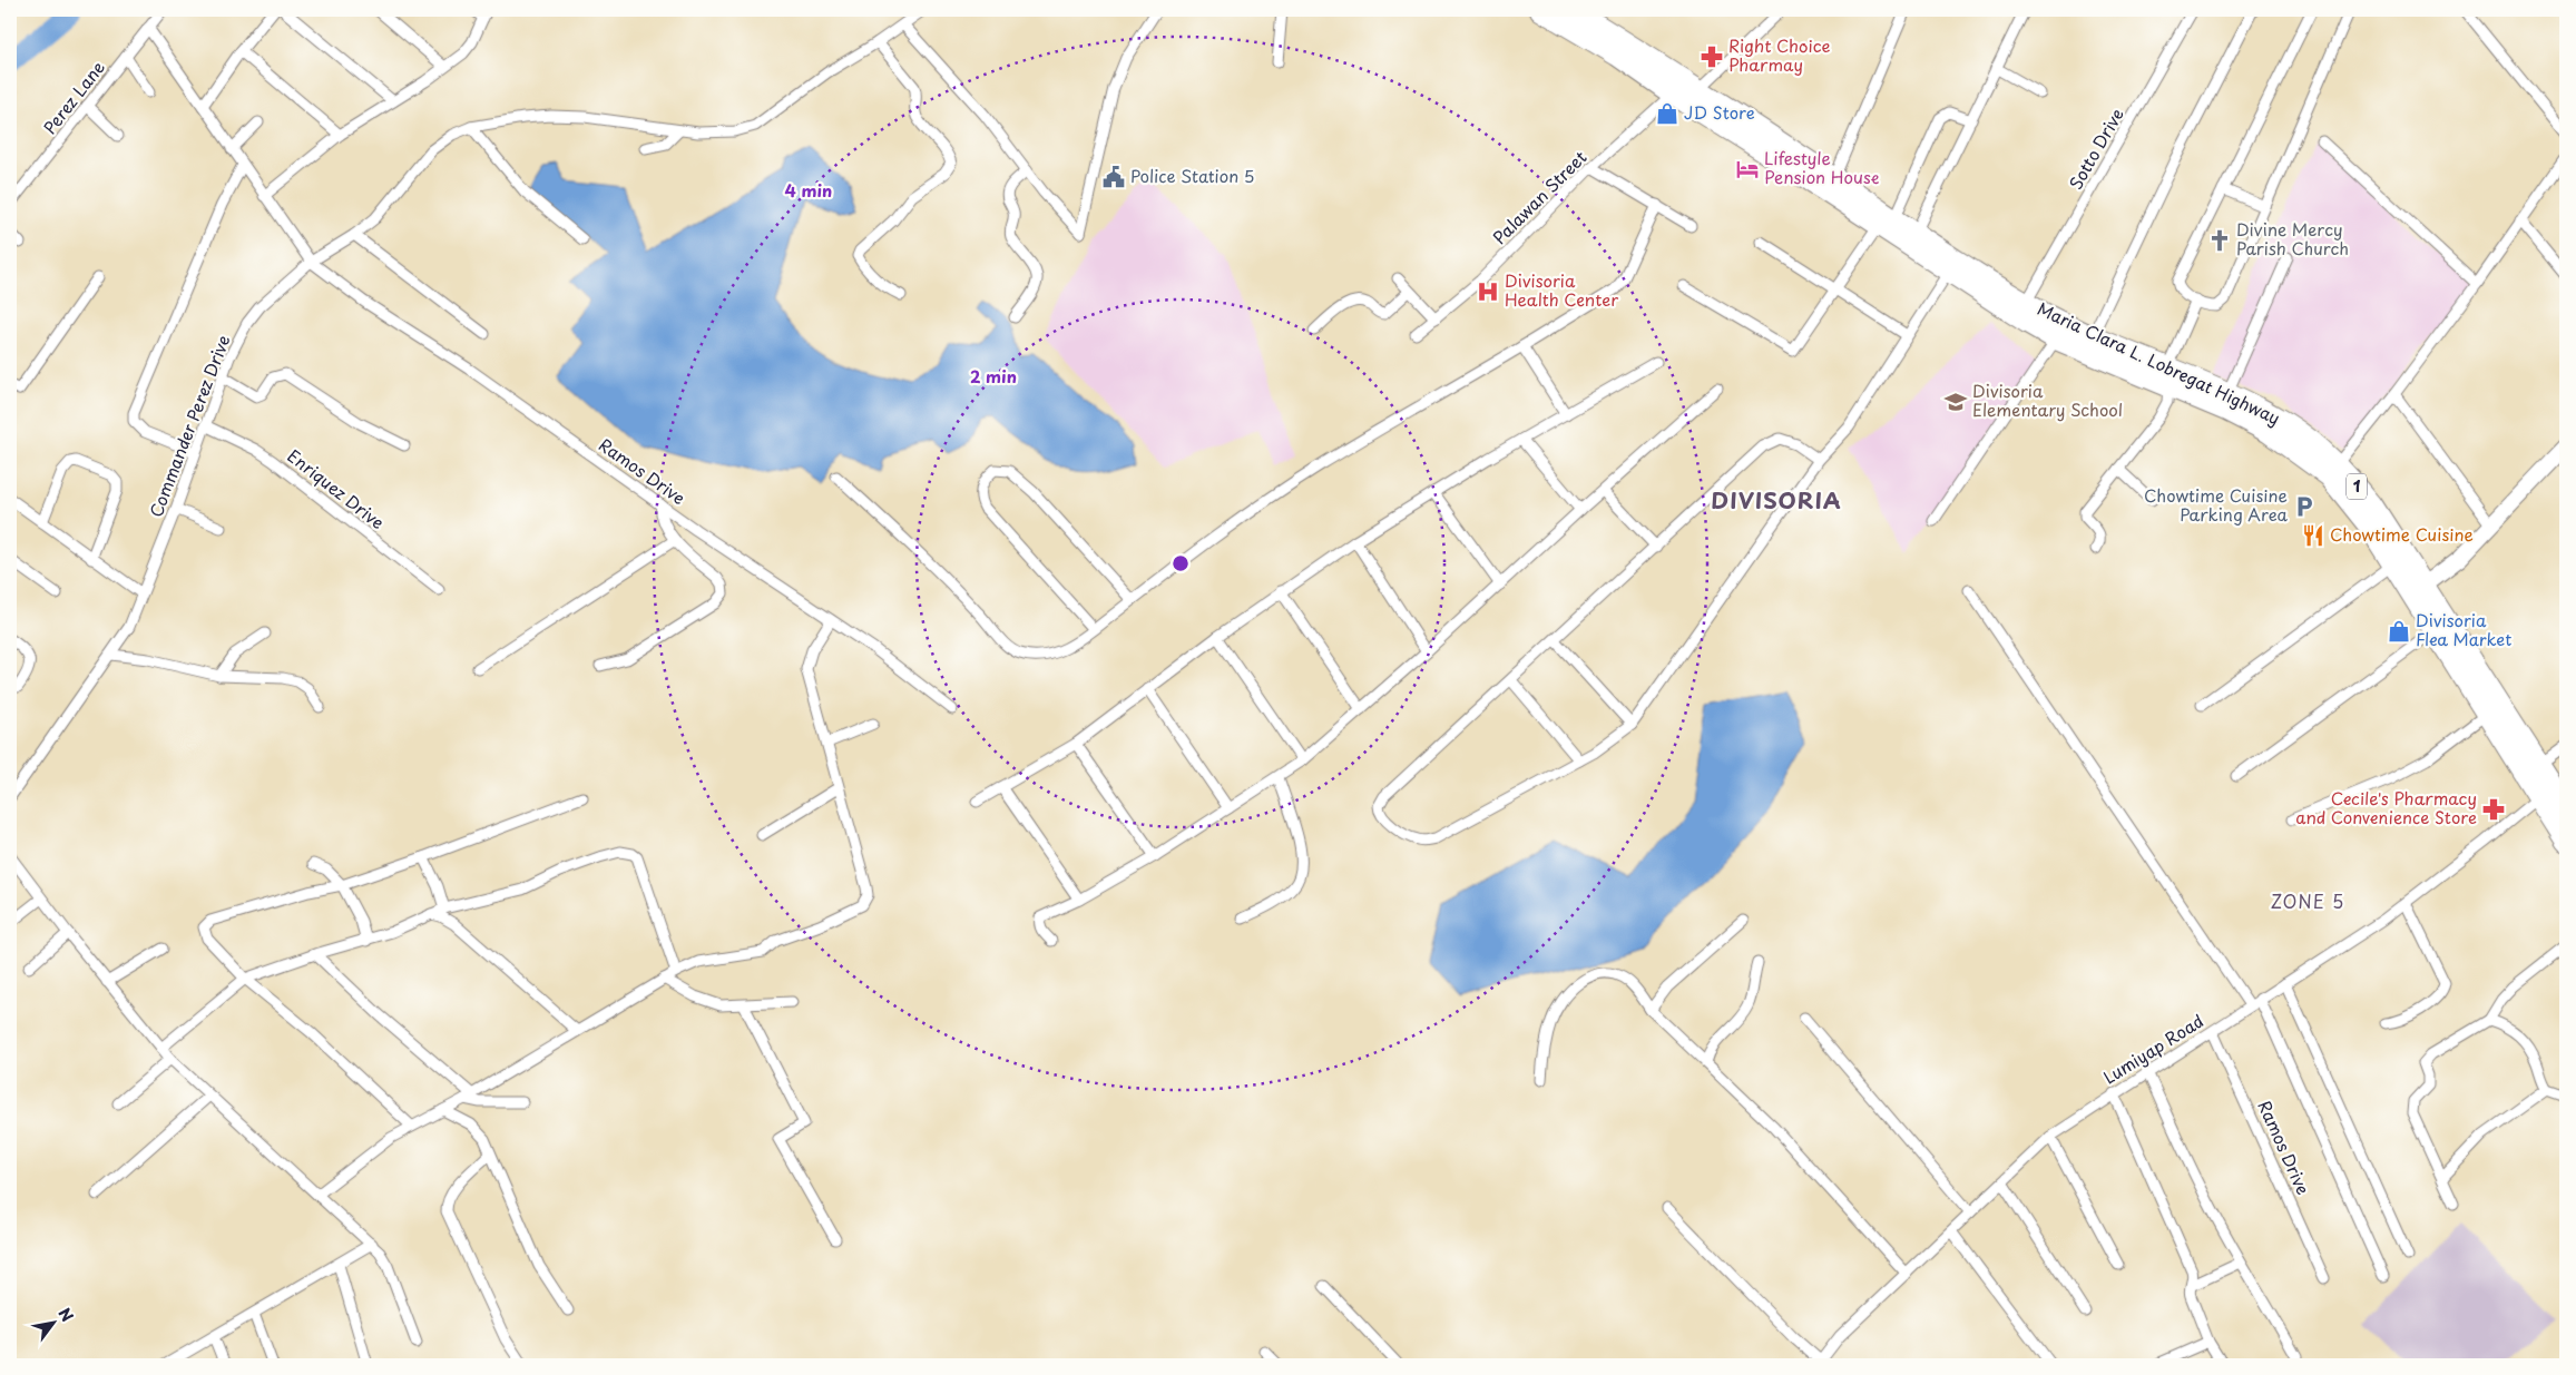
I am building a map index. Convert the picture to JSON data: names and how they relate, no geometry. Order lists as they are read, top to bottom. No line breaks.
{"streets":{"highway":["Maria Clara L. Lobregat Highway","1"],"street":["Perez Lane","Sotto Drive","Palawan Street","Commander Perez Drive","Ramos Drive","Enriquez Drive","Lumiyap Road"]},"crossings":[["Perez Lane","Ramos Drive"],["Sotto Drive","Maria Clara L. Lobregat Highway"],["Palawan Street","Maria Clara L. Lobregat Highway"],["Maria Clara L. Lobregat Highway","Lumiyap Road"],["Commander Perez Drive","Ramos Drive"],["Commander Perez Drive","Enriquez Drive"],["Ramos Drive","Lumiyap Road"]],"districts":["DIVISORIA","ZONE 5"],"places":{"pharmacy":["Right Choice Pharmay","Cecile's Pharmacy and Convenience Store"],"shop":["JD Store","Divisoria Flea Market"],"hotel":["Lifestyle Pension House"],"public building":["Police Station 5"],"church":["Divine Mercy Parish Church"],"hospital":["Divisoria Health Center"],"school or university":["Divisoria Elementary School"],"parking":["Chowtime Cuisine Parking Area"],"restaurant":["Chowtime Cuisine"]},"north":"top right","rings":["4 min","2 min"]}
